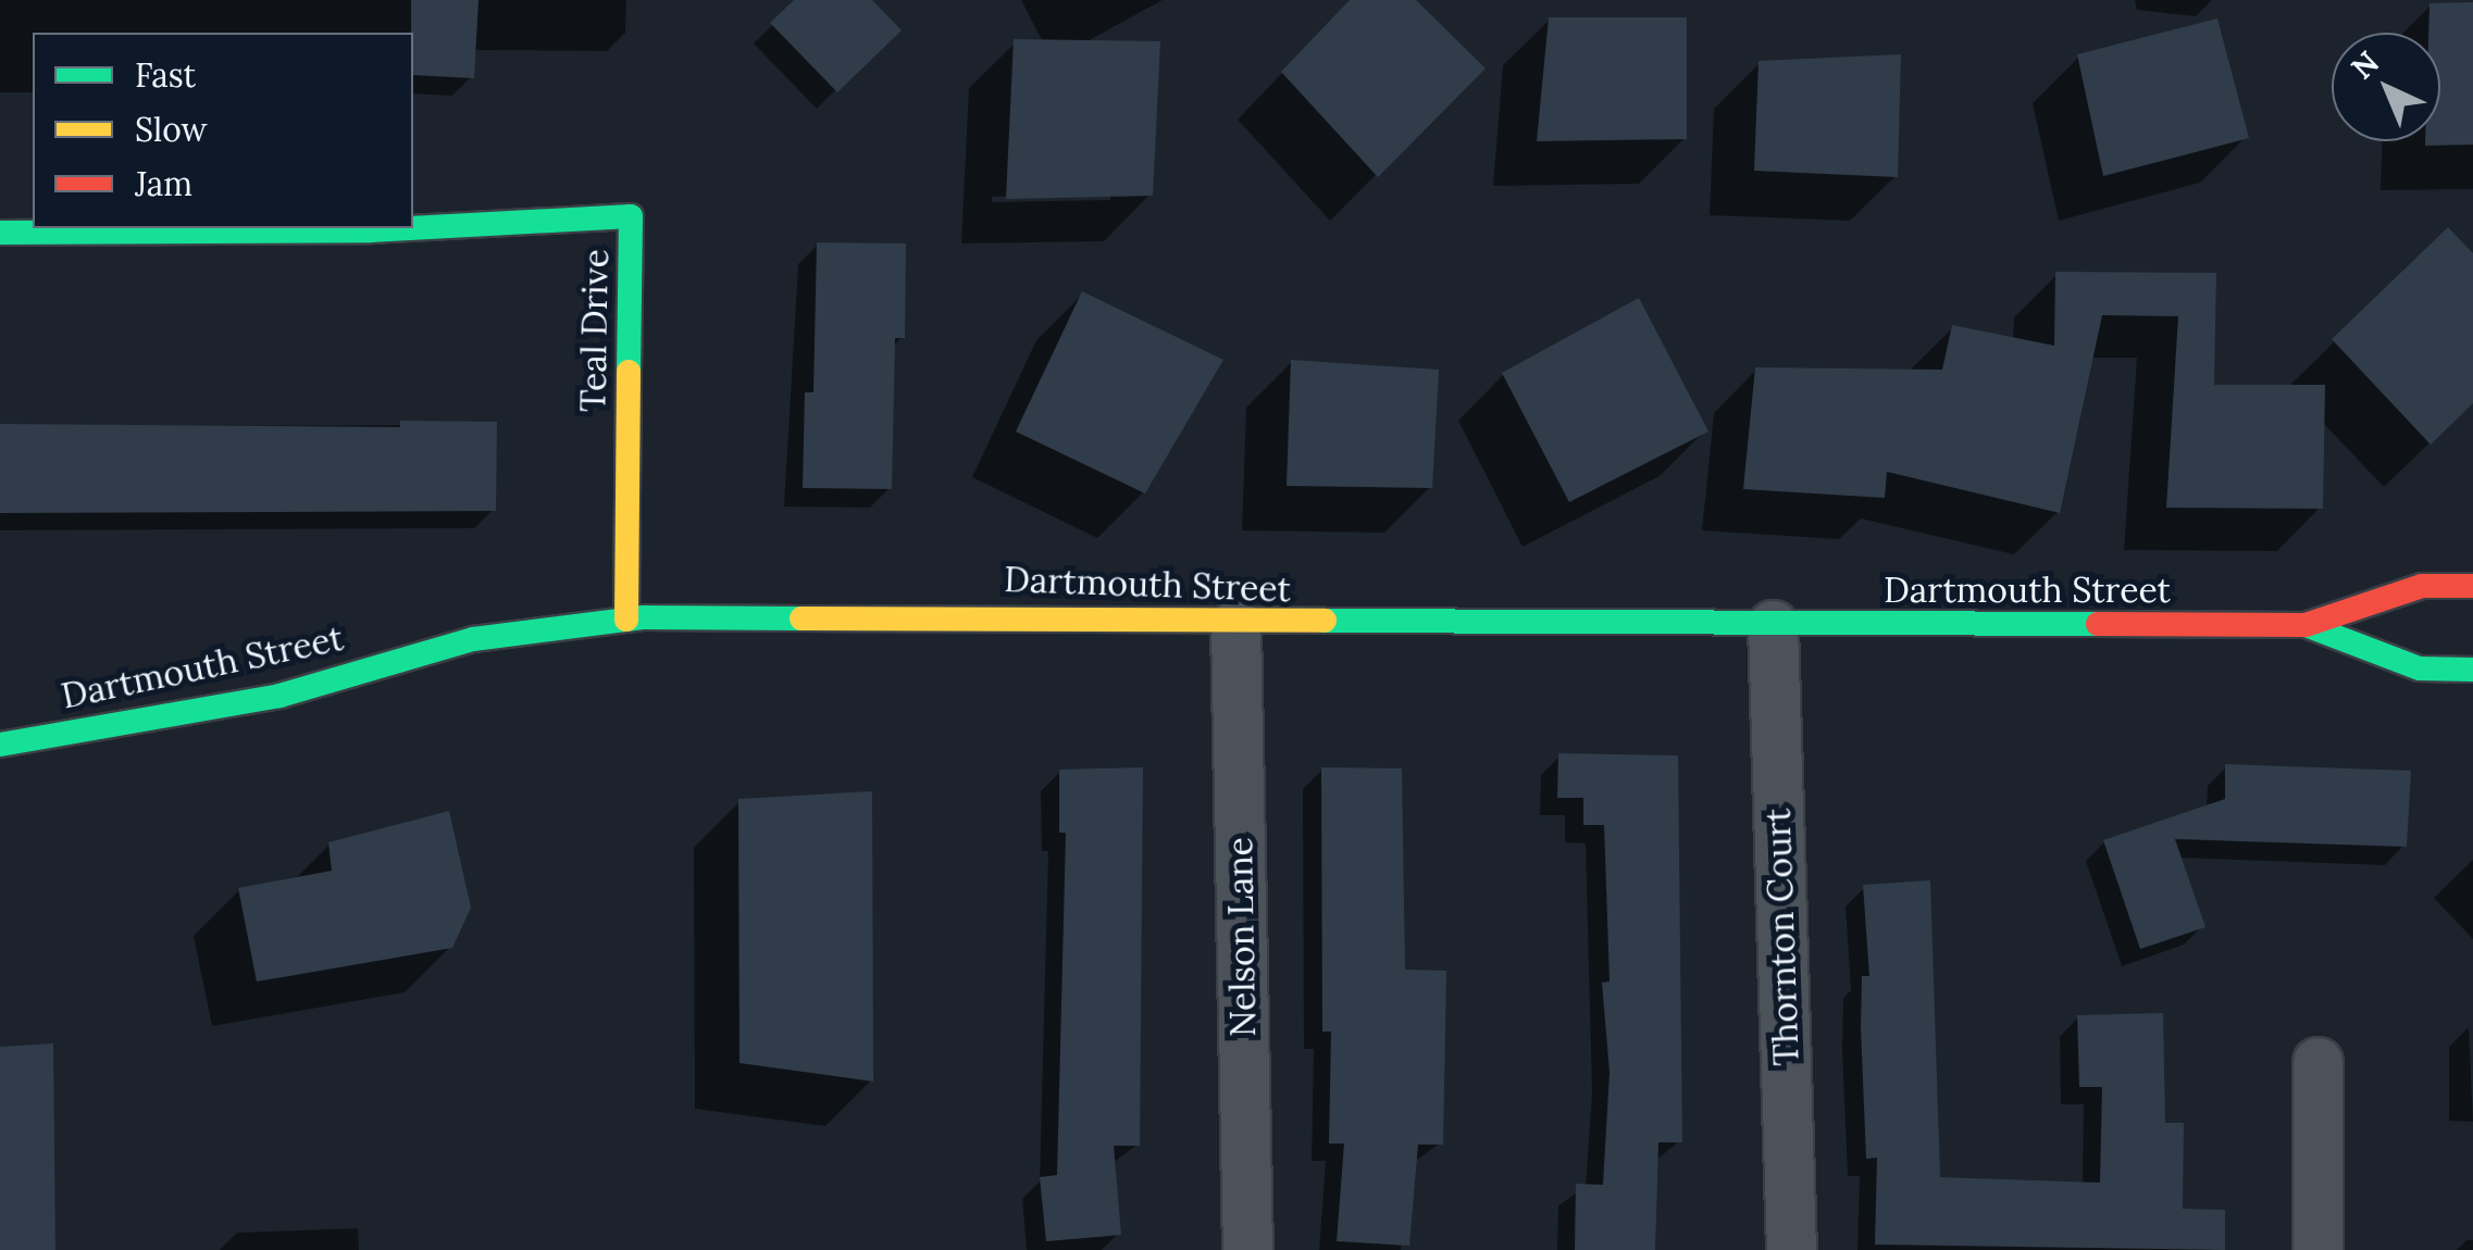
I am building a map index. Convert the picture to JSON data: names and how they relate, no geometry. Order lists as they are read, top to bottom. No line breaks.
{"streets":{"street":["Teal Drive","Dartmouth Street","Nelson Lane","Thornton Court"]},"crossings":[["Teal Drive","Dartmouth Street"],["Dartmouth Street","Nelson Lane"],["Dartmouth Street","Thornton Court"]],"legend":["Fast","Slow","Jam"],"north":"top left"}
